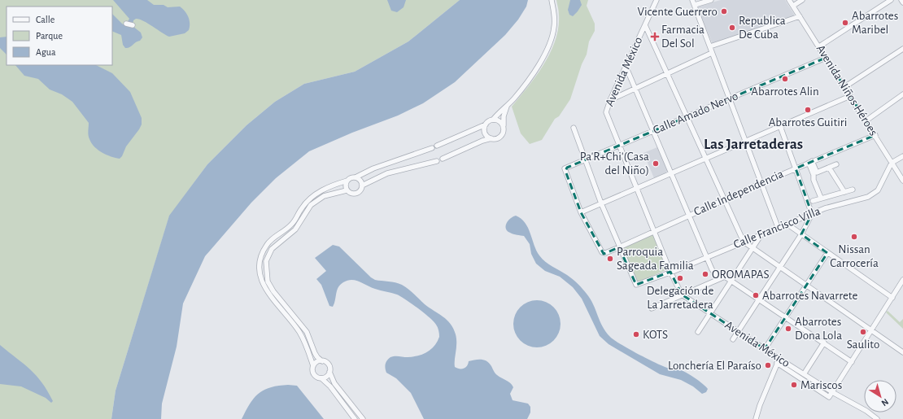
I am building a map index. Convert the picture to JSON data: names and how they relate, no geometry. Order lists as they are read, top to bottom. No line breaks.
{"streets":{"street":["Avenida México","Avenida Niños Héroes","Calle Amado Nervo","Calle Independencia","Calle Francisco Villa"]},"crossings":[["Avenida México","Calle Amado Nervo"],["Avenida México","Calle Independencia"],["Avenida México","Calle Francisco Villa"],["Avenida Niños Héroes","Calle Amado Nervo"],["Avenida Niños Héroes","Calle Independencia"],["Avenida Niños Héroes","Calle Francisco Villa"],["Calle Amado Nervo","Calle Independencia"],["Calle Independencia","Calle Francisco Villa"]],"districts":["Las Jarretaderas"],"places":{"other":["Vicente Guerrero","Abarrotes Maribel","Republica De Cuba","Abarrotes Alin","Abarrotes Guitiri","Pa'R+Chi'(Casa del Niño)","Nissan Carrocería","Parroquia Sageada Familia","OROMAPAS","Delegación de La Jarretadera","Abarrotes Navarrete","Abarrotes Dona Lola","Saulito","KOTS","Lonchería El Paraíso","Mariscos"],"health":["Farmacia Del Sol"]},"legend":["Calle","Parque","Agua"],"north":"bottom right"}
